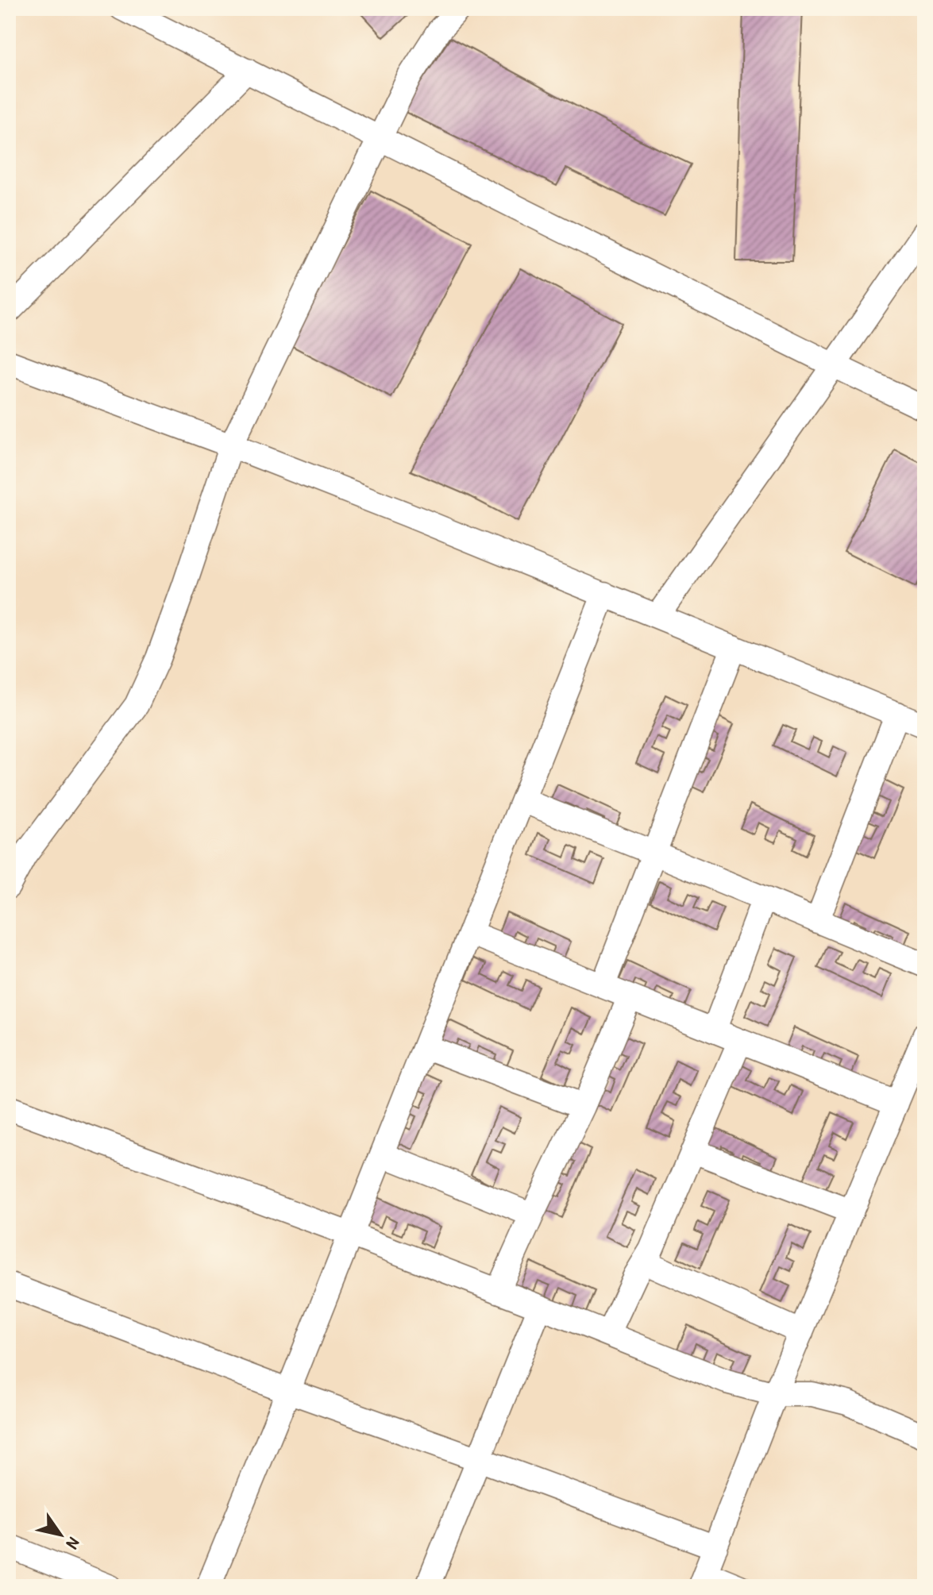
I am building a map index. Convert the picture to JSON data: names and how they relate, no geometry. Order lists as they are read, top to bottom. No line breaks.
{"north":"bottom right"}
